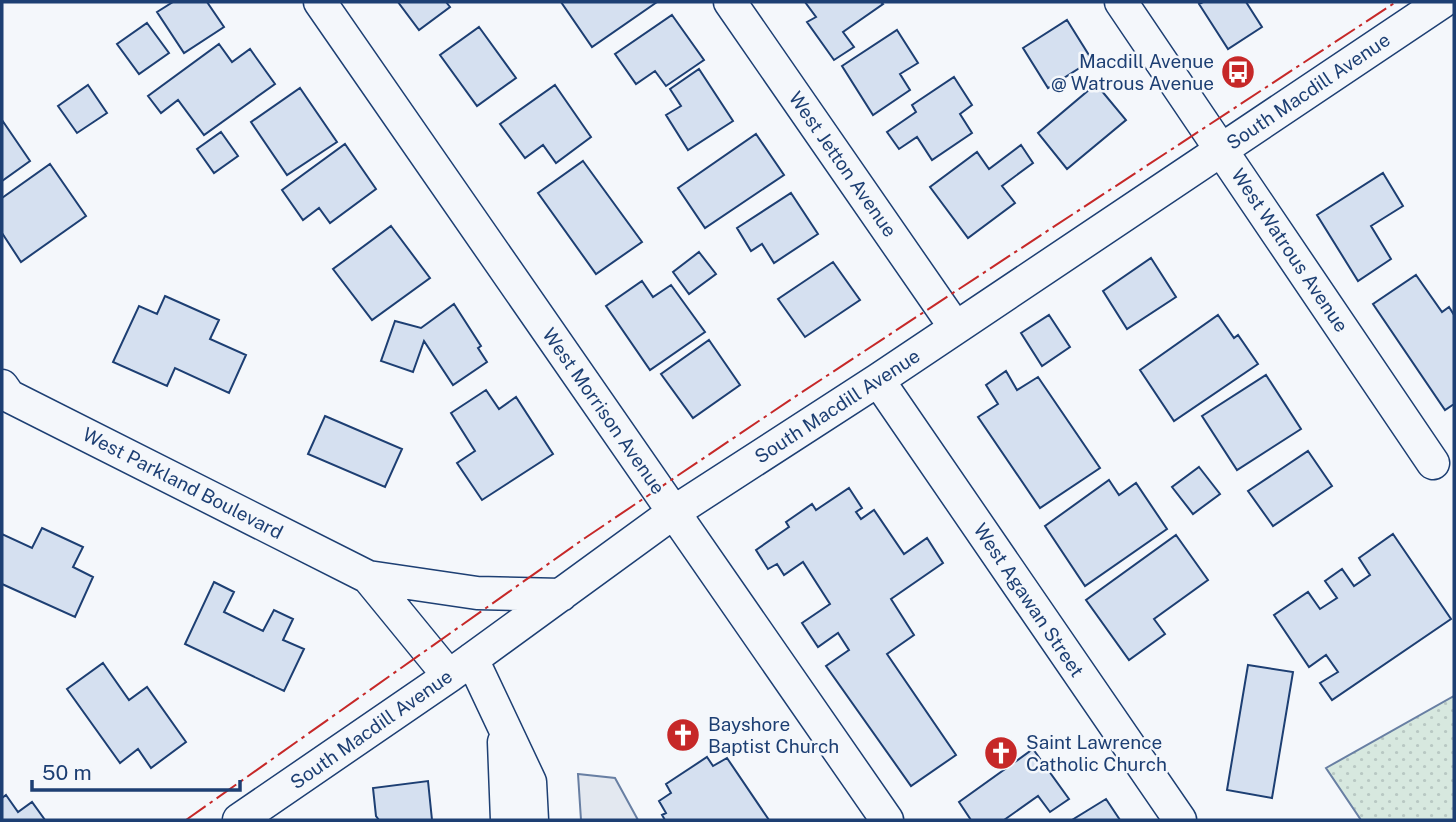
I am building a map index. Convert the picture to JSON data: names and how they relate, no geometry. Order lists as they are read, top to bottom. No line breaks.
{"streets":{"street":["South Macdill Avenue","West Jetton Avenue","West Watrous Avenue","West Morrison Avenue","West Parkland Boulevard","West Agawan Street"]},"crossings":[["South Macdill Avenue","West Jetton Avenue"],["South Macdill Avenue","West Watrous Avenue"],["South Macdill Avenue","West Morrison Avenue"],["South Macdill Avenue","West Parkland Boulevard"],["South Macdill Avenue","West Agawan Street"]],"places":{"bus stop":["Macdill Avenue @ Watrous Avenue"],"church":["Bayshore Baptist Church","Saint Lawrence Catholic Church"]},"scale_bar":"50 m"}
